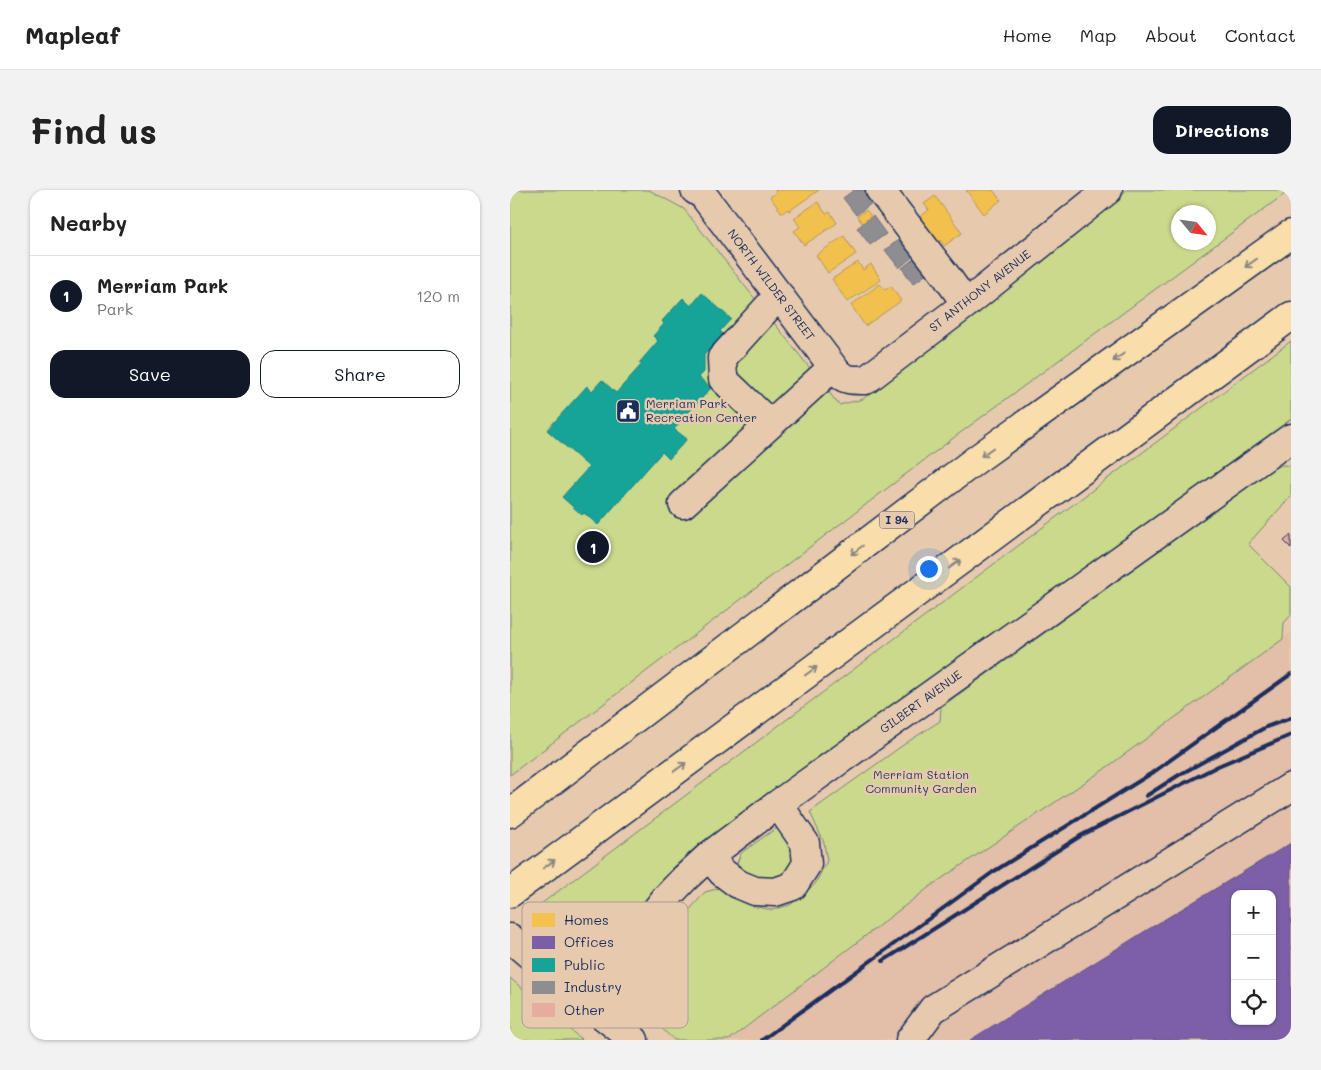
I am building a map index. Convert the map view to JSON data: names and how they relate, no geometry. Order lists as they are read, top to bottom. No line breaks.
{"streets":{"highway":["I 94"],"street":["NORTH WILDER STREET","ST ANTHONY AVENUE","GILBERT AVENUE"]},"crossings":[["NORTH WILDER STREET","ST ANTHONY AVENUE"]],"parks":["Merriam Station Community Garden"],"places":{"public building":["Merriam Park Recreation Center"]},"legend":["Homes","Offices","Public","Industry","Other"],"north":"bottom right","page":{"header":"Mapleaf","nav":["Home","Map","About","Contact"],"buttons":["Directions",["Save","Share"]],"title":"Find us","heading":"Nearby","list":[{"mark":"1","name":"Merriam Park","note":"Park","value":"120 m"}],"pins":"1","map_buttons":["+","−"]}}
